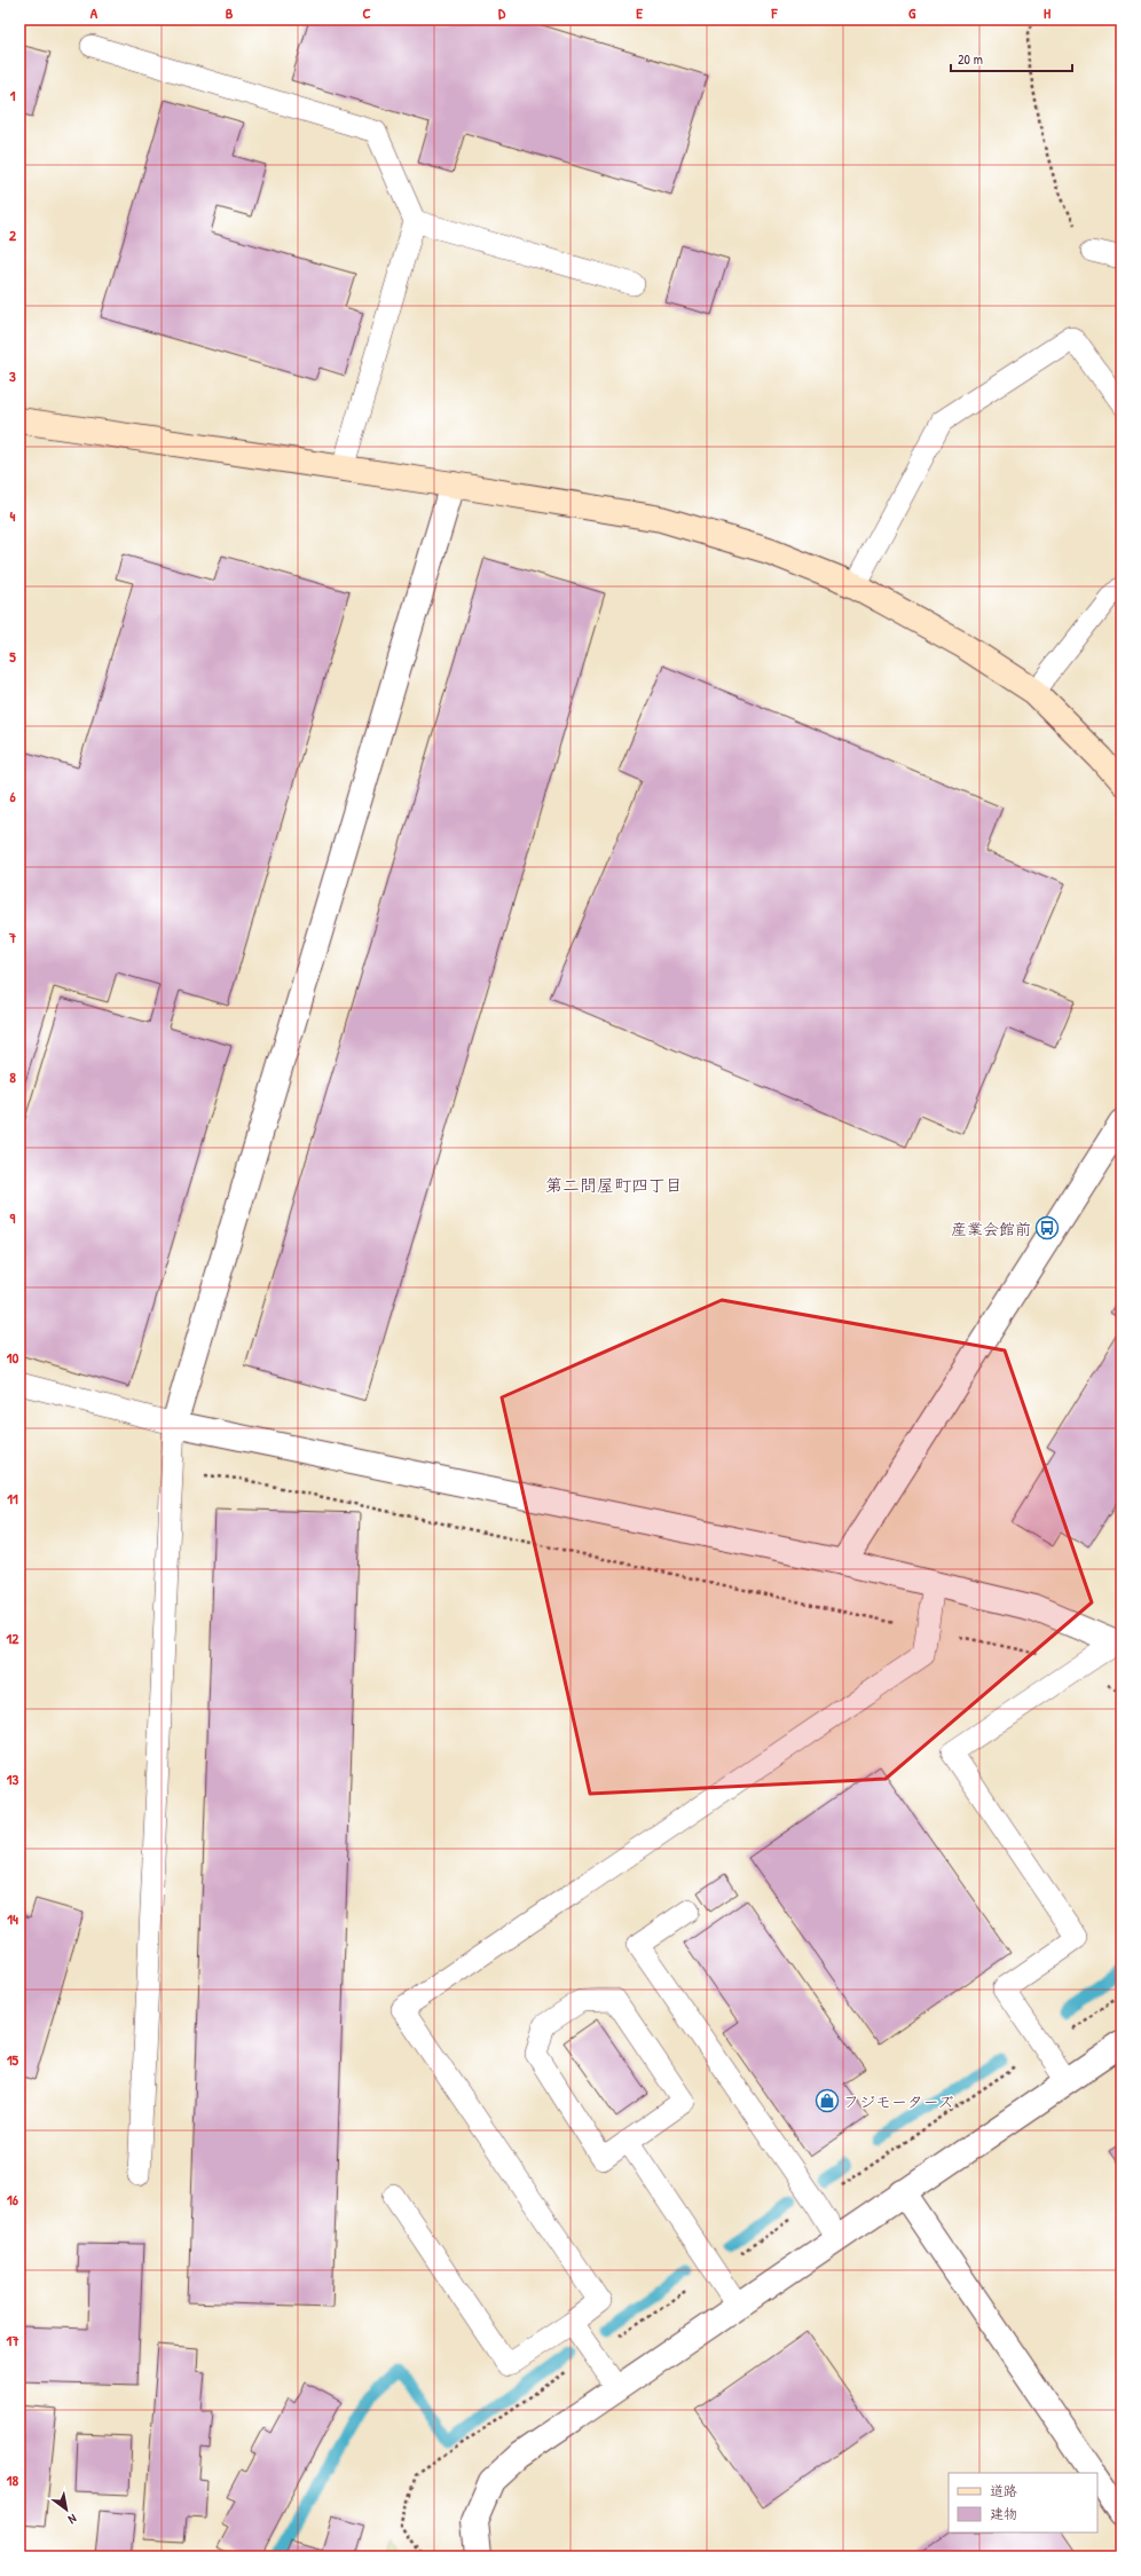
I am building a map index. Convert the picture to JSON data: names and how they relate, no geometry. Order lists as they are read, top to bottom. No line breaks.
{"districts":["第二問屋町四丁目"],"places":{"bus stop":["産業会館前"],"shop":["フジモーターズ"]},"legend":["道路","建物"],"scale_bar":"20 m","north":"bottom right","grid":{"columns":["A","B","C","D","E","F","G","H"],"rows":["1","2","3","4","5","6","7","8","9","10","11","12","13","14","15","16","17","18"]}}
